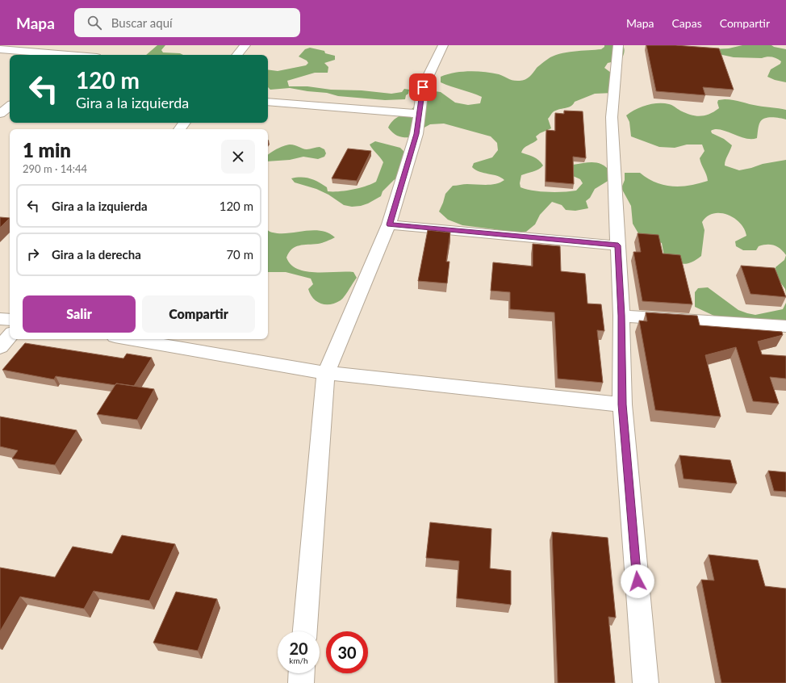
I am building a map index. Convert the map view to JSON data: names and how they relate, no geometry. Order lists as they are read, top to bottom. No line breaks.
{"page":{"header":"Mapa","search":"Buscar aquí","nav":["Mapa","Capas","Compartir"],"turn":["120 m","Gira a la izquierda"],"heading":["1 min","290 m · 14:44"],"list":[{"name":"Gira a la izquierda","value":"120 m"},{"name":"Gira a la derecha","value":"70 m"}],"buttons":["Salir","Compartir"],"speed":"20 km/h","limit":"30"}}
